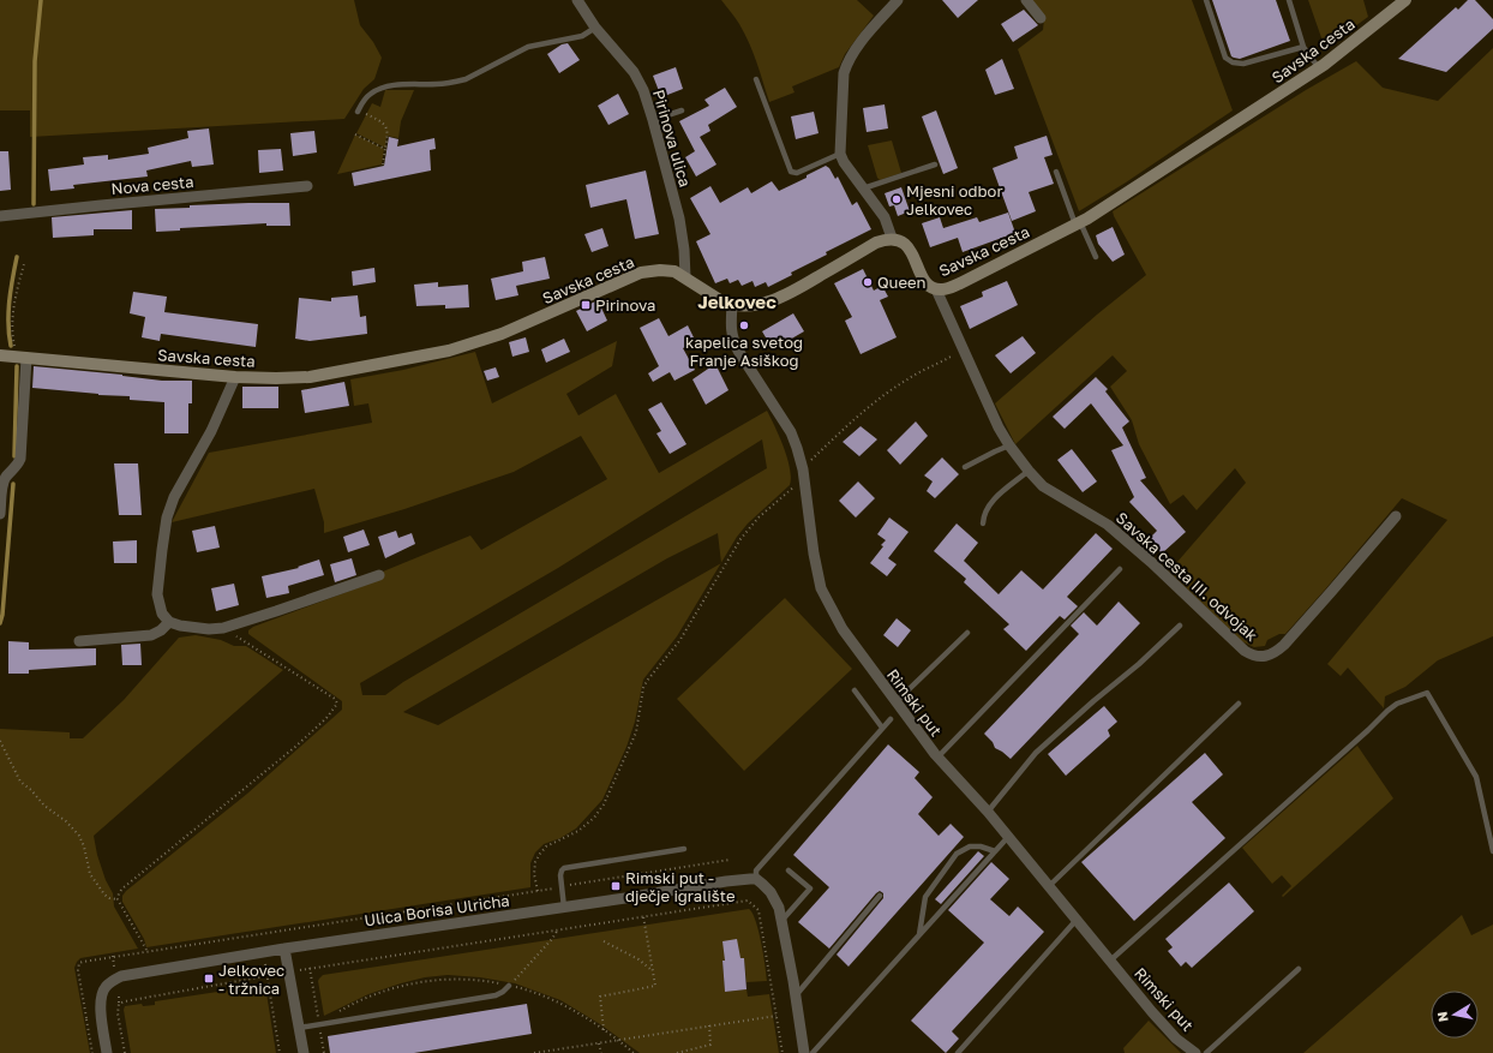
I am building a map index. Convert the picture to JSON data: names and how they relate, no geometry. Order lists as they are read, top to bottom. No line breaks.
{"streets":{"street":["Savska cesta","Pirinova ulica","Nova cesta","Savska cesta III. odvojak","Rimski put","Ulica Borisa Ulricha"]},"crossings":[["Savska cesta","Pirinova ulica"],["Savska cesta","Savska cesta III. odvojak"],["Savska cesta","Rimski put"]],"districts":["Jelkovec"],"places":{"other":["Mjesni odbor Jelkovec","Queen","kapelica svetog Franje Asiškog"],"transit":["Pirinova","Rimski put - dječje igralište","Jelkovec - tržnica"]},"north":"left"}
